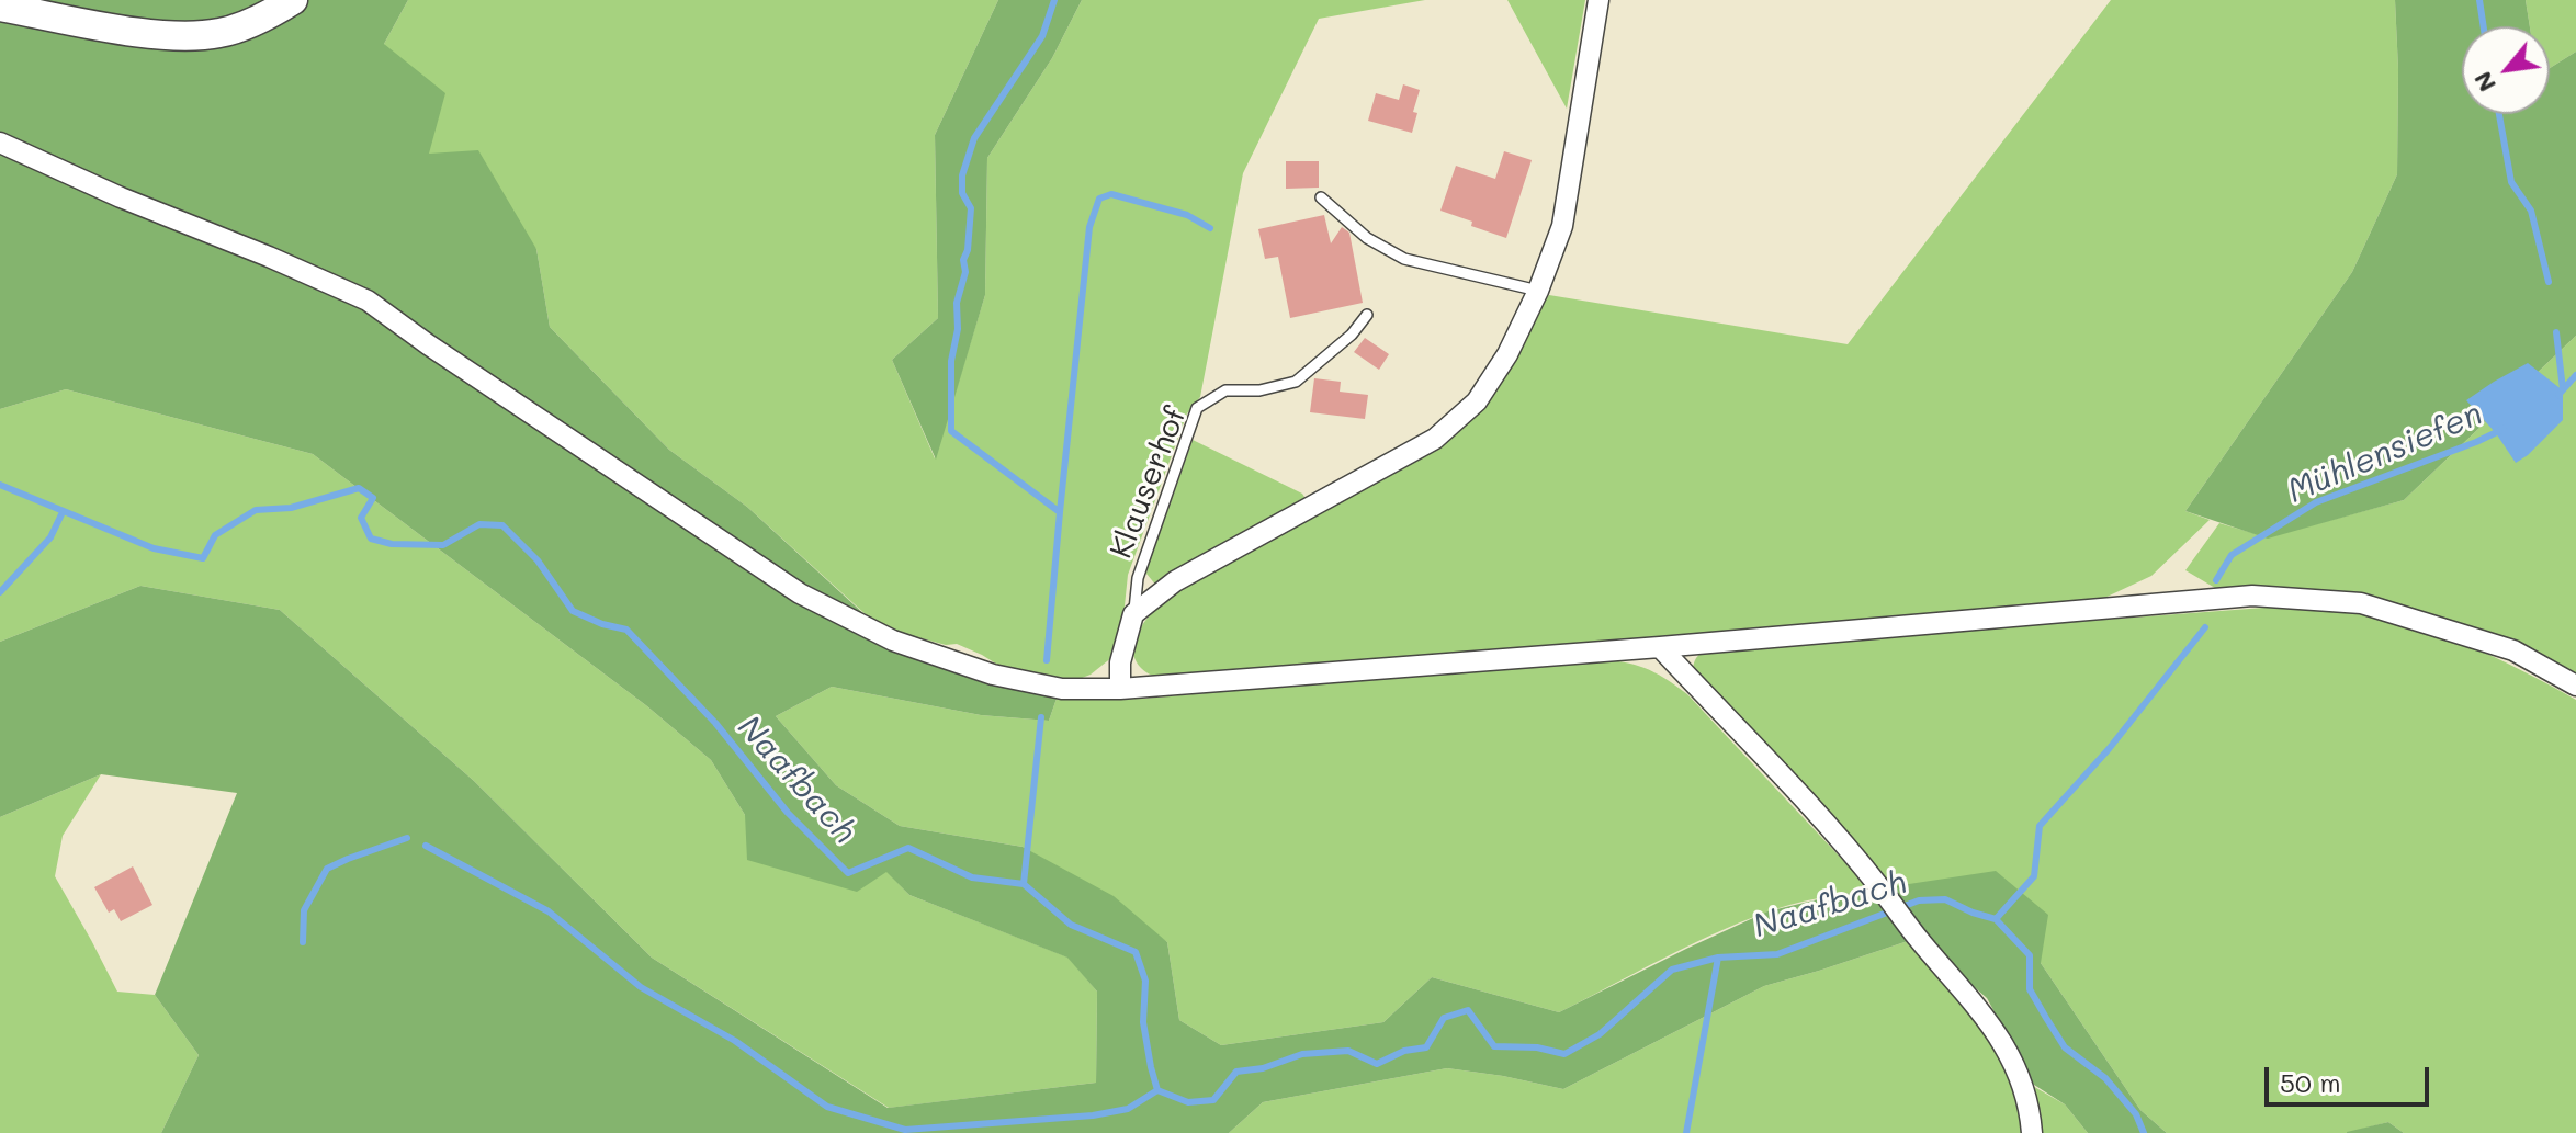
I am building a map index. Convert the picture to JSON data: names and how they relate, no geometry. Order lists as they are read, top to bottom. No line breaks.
{"streets":{"lane":["Klauserhof"]},"water":["Mühlensiefen","Naafbach"],"scale_bar":"50 m","north":"bottom left"}
